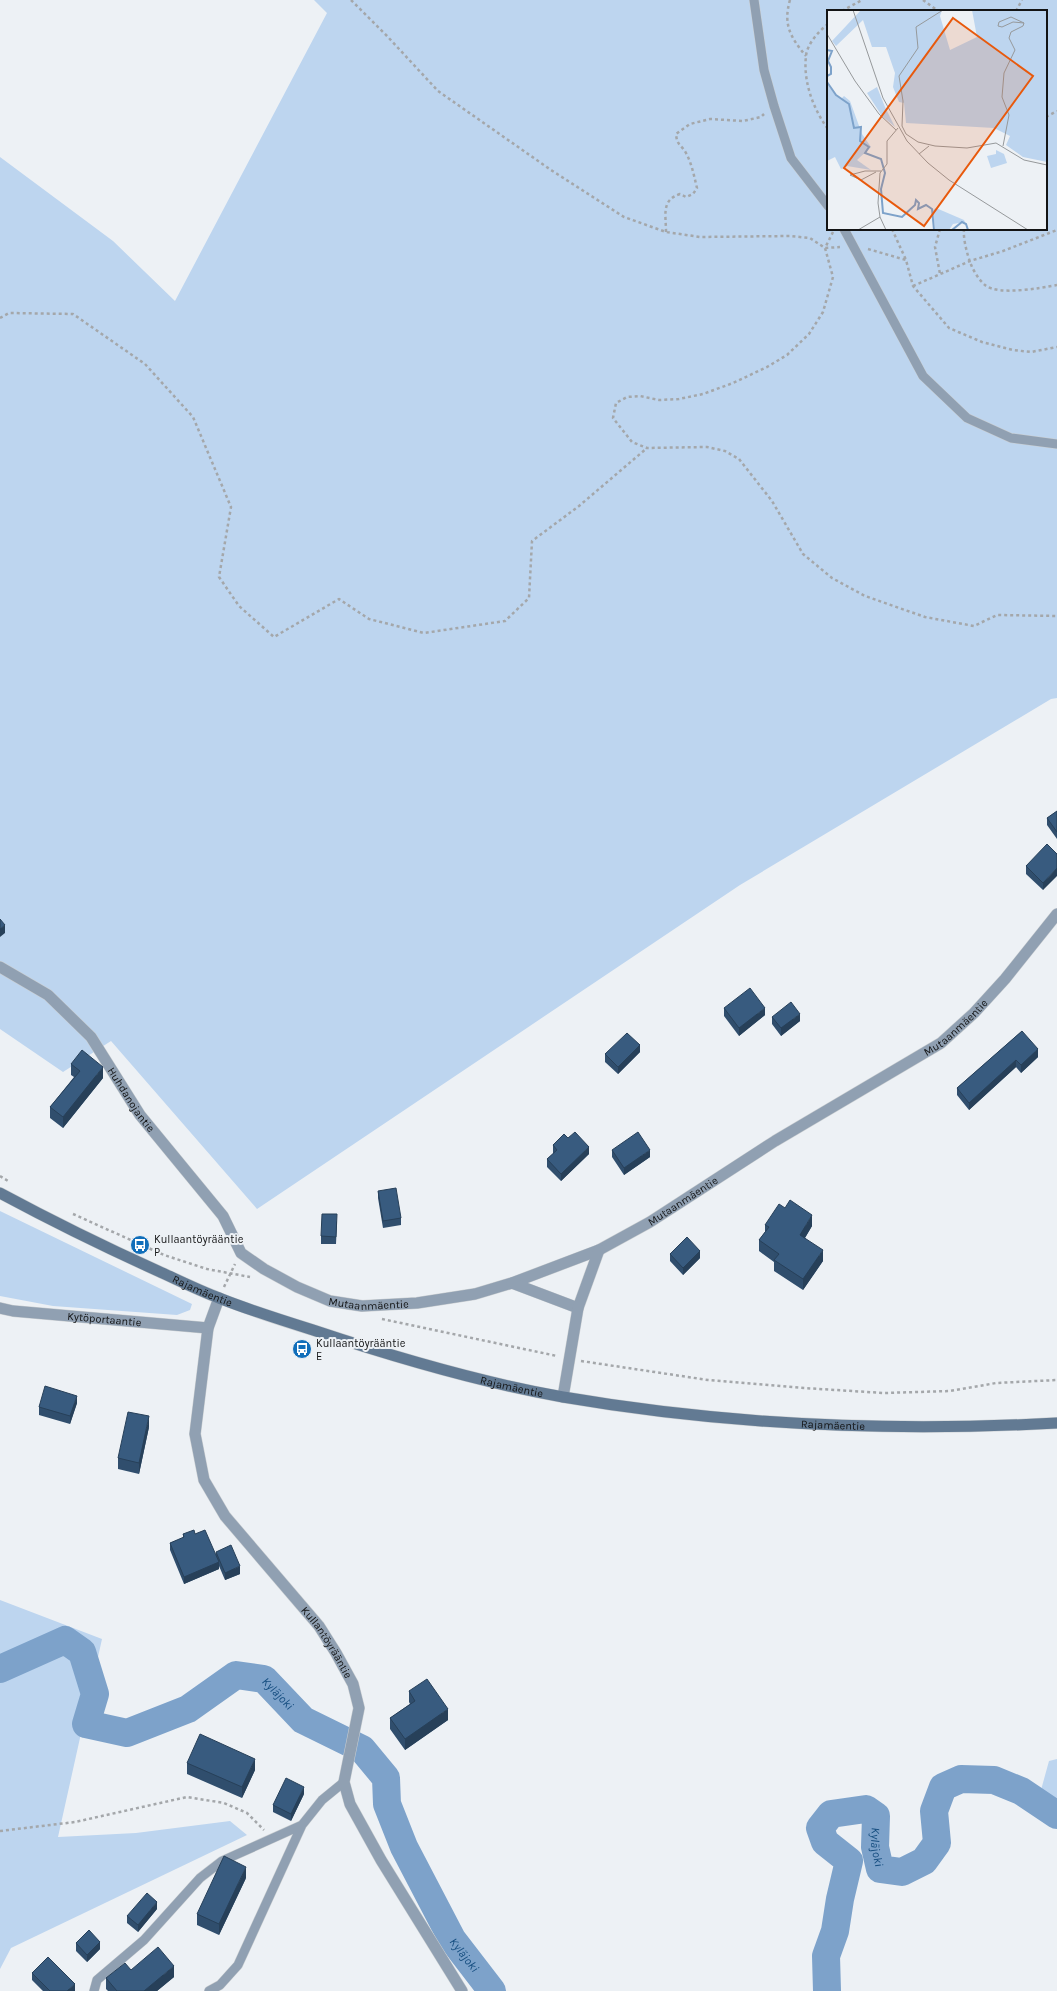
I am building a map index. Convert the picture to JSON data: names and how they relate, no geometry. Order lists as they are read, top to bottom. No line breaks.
{"streets":{"main road":["Rajamäentie"],"street":["Mutaanmäentie","Huhdanojantie","Kytöportaantie","Kullantöyrääntie"]},"crossings":[["Mutaanmäentie","Huhdanojantie"],["Rajamäentie","Kullantöyrääntie"],["Kytöportaantie","Kullantöyrääntie"]],"water":["Kyläjoki"],"places":{"bus stop":["Kullaantöyrääntie P","Kullaantöyrääntie E"]}}
